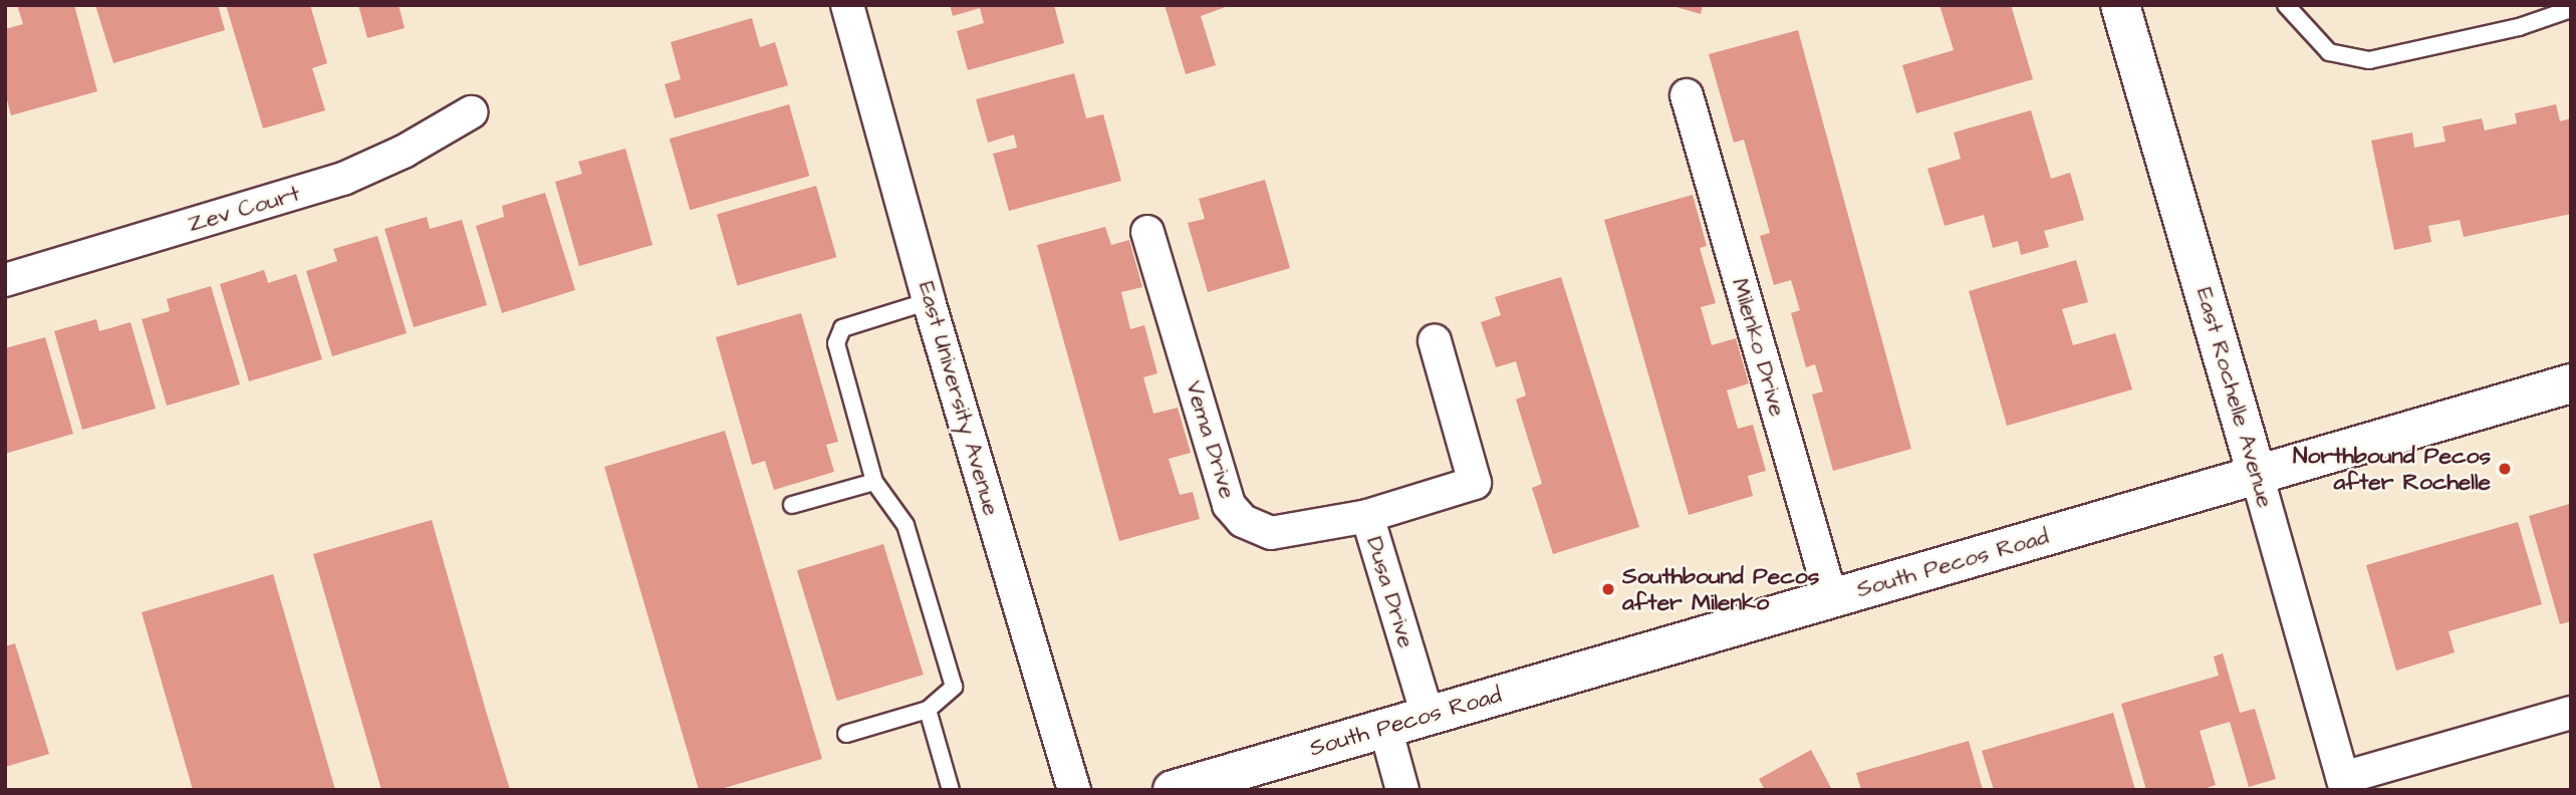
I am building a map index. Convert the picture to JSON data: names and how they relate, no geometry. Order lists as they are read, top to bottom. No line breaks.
{"streets":{"main road":["East Rochelle Avenue","South Pecos Road"],"street":["Zev Court","Milenko Drive","East University Avenue","Vema Drive","Dusa Drive"]},"crossings":[["Milenko Drive","South Pecos Road"],["East Rochelle Avenue","South Pecos Road"],["Vema Drive","Dusa Drive"],["South Pecos Road","Dusa Drive"]],"places":["Northbound Pecos after Rochelle","Southbound Pecos after Milenko"]}
